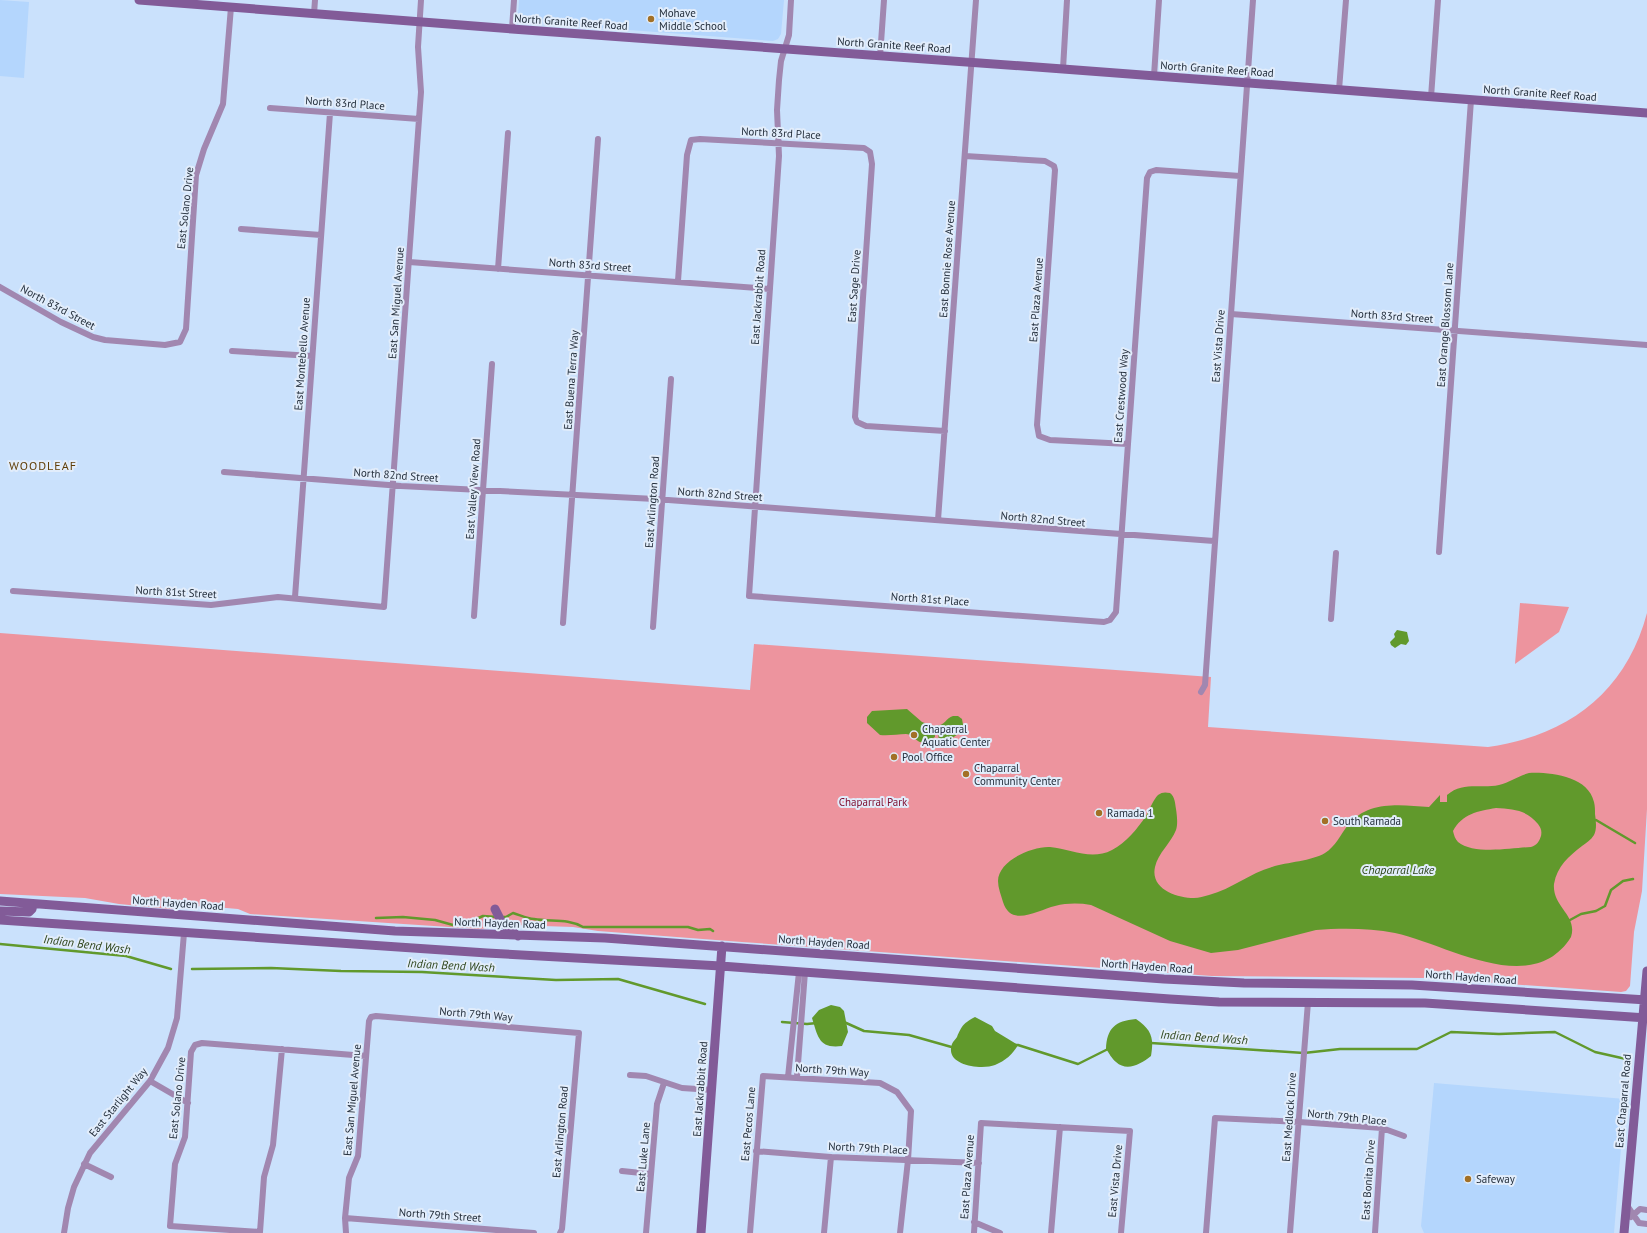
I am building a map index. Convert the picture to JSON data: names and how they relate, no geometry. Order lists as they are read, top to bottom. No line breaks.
{"streets":{"main road":["North Granite Reef Road","East Jackrabbit Road","North Hayden Road","East Chaparral Road"],"street":["North 83rd Place","East Solano Drive","East Bonnie Rose Avenue","North 83rd Street","East Sage Drive","East Plaza Avenue","East San Miguel Avenue","East Orange Blossom Lane","East Vista Drive","East Montebello Avenue","East Buena Terra Way","East Crestwood Way","North 82nd Street","East Valley View Road","East Arlington Road","North 81st Street","North 81st Place","North 79th Way","East Starlight Way","East Medlock Drive","North 79th Place","East Pecos Lane","East Luke Lane","East Bonita Drive","North 79th Street"]},"crossings":[["North Granite Reef Road","East Solano Drive"],["North Granite Reef Road","East Bonnie Rose Avenue"],["North Granite Reef Road","East Jackrabbit Road"],["North Granite Reef Road","East San Miguel Avenue"],["North Granite Reef Road","East Orange Blossom Lane"],["North Granite Reef Road","East Vista Drive"],["North 83rd Place","North 83rd Street"],["North 83rd Place","East Sage Drive"],["North 83rd Place","East Jackrabbit Road"],["North 83rd Place","East San Miguel Avenue"],["North 83rd Place","East Montebello Avenue"],["East Solano Drive","North 83rd Street"],["East Bonnie Rose Avenue","East Sage Drive"],["East Bonnie Rose Avenue","East Plaza Avenue"],["East Bonnie Rose Avenue","North 82nd Street"],["North 83rd Street","East Jackrabbit Road"],["North 83rd Street","East San Miguel Avenue"],["North 83rd Street","East Orange Blossom Lane"],["North 83rd Street","East Vista Drive"],["North 83rd Street","East Buena Terra Way"],["East Jackrabbit Road","North 82nd Street"],["East Jackrabbit Road","North 81st Place"],["East Jackrabbit Road","North Hayden Road"],["East Plaza Avenue","East Vista Drive"],["East Plaza Avenue","East Crestwood Way"],["East Plaza Avenue","North 79th Place"],["East San Miguel Avenue","North 82nd Street"],["East San Miguel Avenue","North 81st Street"],["East San Miguel Avenue","North 79th Way"],["East San Miguel Avenue","North 79th Street"],["East Vista Drive","East Crestwood Way"],["East Vista Drive","North 82nd Street"],["East Montebello Avenue","North 82nd Street"],["East Montebello Avenue","North 81st Street"],["East Buena Terra Way","North 82nd Street"],["East Crestwood Way","North 82nd Street"],["East Crestwood Way","North 81st Place"],["North 82nd Street","East Valley View Road"],["North 82nd Street","East Arlington Road"],["East Arlington Road","North 79th Way"],["North Hayden Road","East Chaparral Road"],["North 79th Way","North 79th Place"],["North 79th Way","East Pecos Lane"],["East Medlock Drive","North 79th Place"],["North 79th Place","East Pecos Lane"],["North 79th Place","East Bonita Drive"]],"districts":["WOODLEAF"],"water":["Chaparral Lake","Indian Bend Wash"],"parks":["Chaparral Park"],"places":["Mohave Middle School","Chaparral Aquatic Center","Pool Office","Chaparral Community Center","Ramada 1","South Ramada","Safeway"]}
